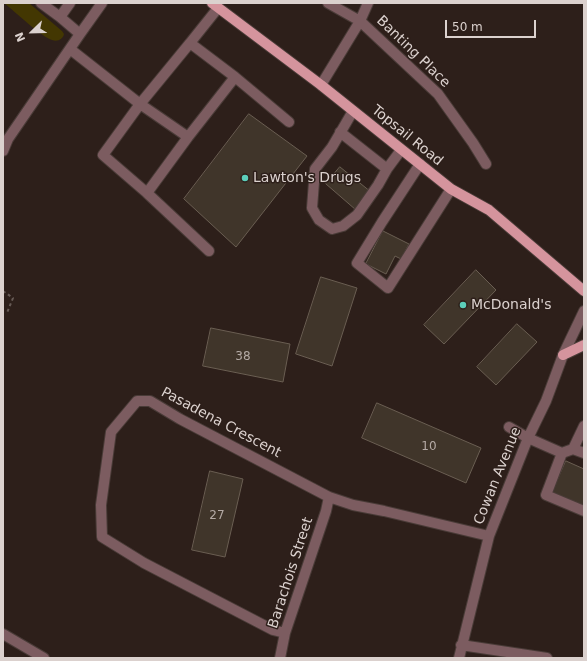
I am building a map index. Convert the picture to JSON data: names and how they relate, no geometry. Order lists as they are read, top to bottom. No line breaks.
{"streets":{"main road":["Topsail Road"],"street":["Banting Place","Pasadena Crescent","Cowan Avenue","Barachois Street"]},"crossings":[["Pasadena Crescent","Cowan Avenue"],["Pasadena Crescent","Barachois Street"]],"places":["Lawton's Drugs","McDonald's"],"house_numbers":["38","10","27"],"scale_bar":"50 m","north":"bottom left"}
